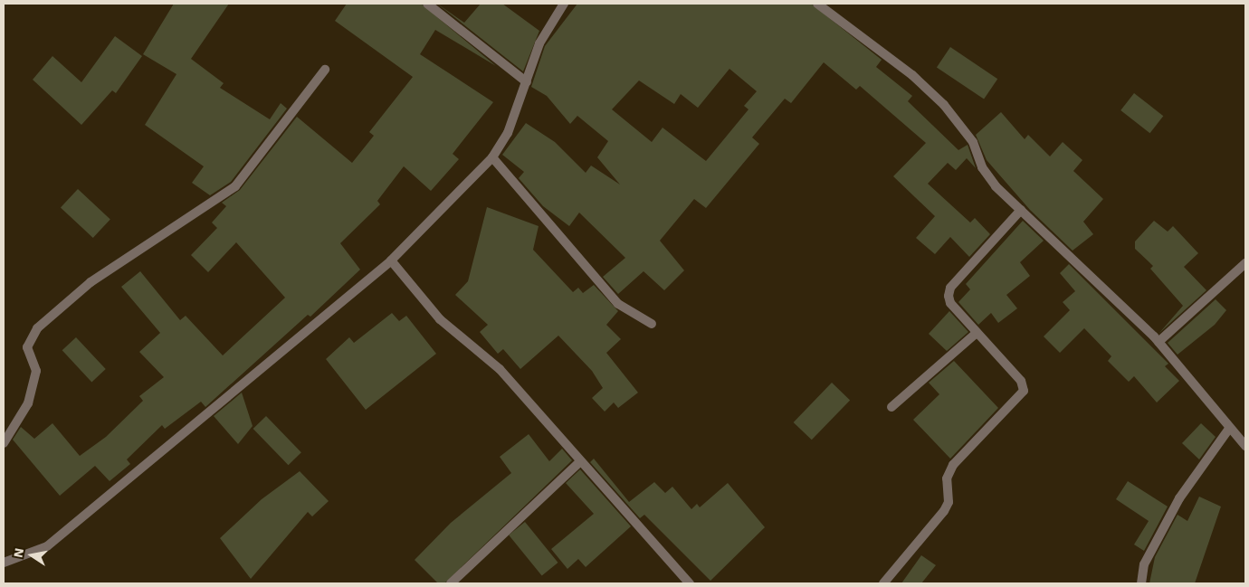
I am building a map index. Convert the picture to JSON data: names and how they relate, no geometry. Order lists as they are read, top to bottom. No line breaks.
{"north":"left"}
